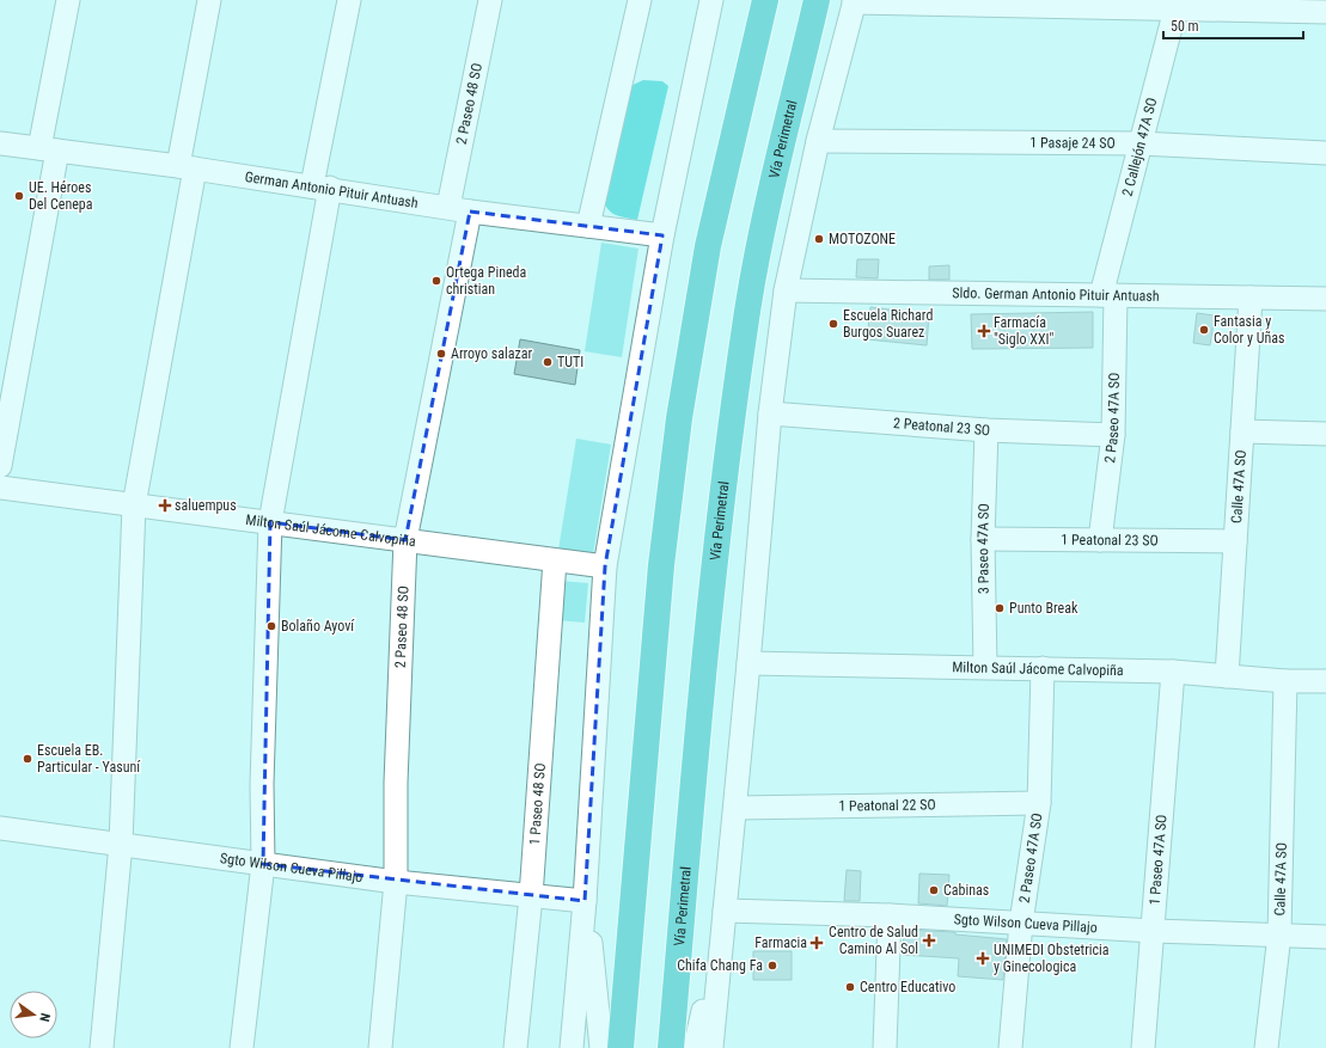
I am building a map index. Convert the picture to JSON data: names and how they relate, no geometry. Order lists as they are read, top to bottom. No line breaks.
{"streets":{"highway":["Vía Perimetral"],"street":["2 Paseo 48 SO","1 Pasaje 24 SO","2 Callejón 47A SO","German Antonio Pituir Antuash","Sldo. German Antonio Pituir Antuash","2 Paseo 47A SO","2 Peatonal 23 SO","Calle 47A SO","Milton Saúl Jácome Calvopiña","1 Peatonal 23 SO","3 Paseo 47A SO","1 Paseo 48 SO","1 Peatonal 22 SO","1 Paseo 47A SO","Sgto Wilson Cueva Pillajo"]},"crossings":[["2 Paseo 48 SO","German Antonio Pituir Antuash"],["2 Paseo 48 SO","Milton Saúl Jácome Calvopiña"],["2 Paseo 48 SO","Sgto Wilson Cueva Pillajo"],["1 Pasaje 24 SO","2 Callejón 47A SO"],["2 Callejón 47A SO","Sldo. German Antonio Pituir Antuash"],["2 Callejón 47A SO","2 Paseo 47A SO"],["Sldo. German Antonio Pituir Antuash","2 Paseo 47A SO"],["Sldo. German Antonio Pituir Antuash","Calle 47A SO"],["2 Paseo 47A SO","2 Peatonal 23 SO"],["2 Paseo 47A SO","Milton Saúl Jácome Calvopiña"],["2 Paseo 47A SO","1 Peatonal 23 SO"],["2 Paseo 47A SO","1 Peatonal 22 SO"],["2 Paseo 47A SO","Sgto Wilson Cueva Pillajo"],["2 Peatonal 23 SO","3 Paseo 47A SO"],["Calle 47A SO","Milton Saúl Jácome Calvopiña"],["Calle 47A SO","1 Peatonal 23 SO"],["Calle 47A SO","Sgto Wilson Cueva Pillajo"],["Milton Saúl Jácome Calvopiña","3 Paseo 47A SO"],["Milton Saúl Jácome Calvopiña","1 Paseo 48 SO"],["Milton Saúl Jácome Calvopiña","1 Paseo 47A SO"],["1 Peatonal 23 SO","3 Paseo 47A SO"],["1 Paseo 48 SO","Sgto Wilson Cueva Pillajo"],["1 Paseo 47A SO","Sgto Wilson Cueva Pillajo"]],"places":{"other":["UE. Héroes Del Cenepa","MOTOZONE","Ortega Pineda christian","Escuela Richard Burgos Suarez","Fantasia y Color y Uñas","Arroyo salazar","TUTI","Punto Break","Bolaño Ayoví","Escuela EB. Particular - Yasuní","Cabinas","Chifa Chang Fa","Centro Educativo"],"health":["Farmacía \"Siglo XXI\"","saluempus","Centro de Salud Camino Al Sol","Farmacia","UNIMEDI Obstetricia y Ginecologica"]},"scale_bar":"50 m","north":"right"}
